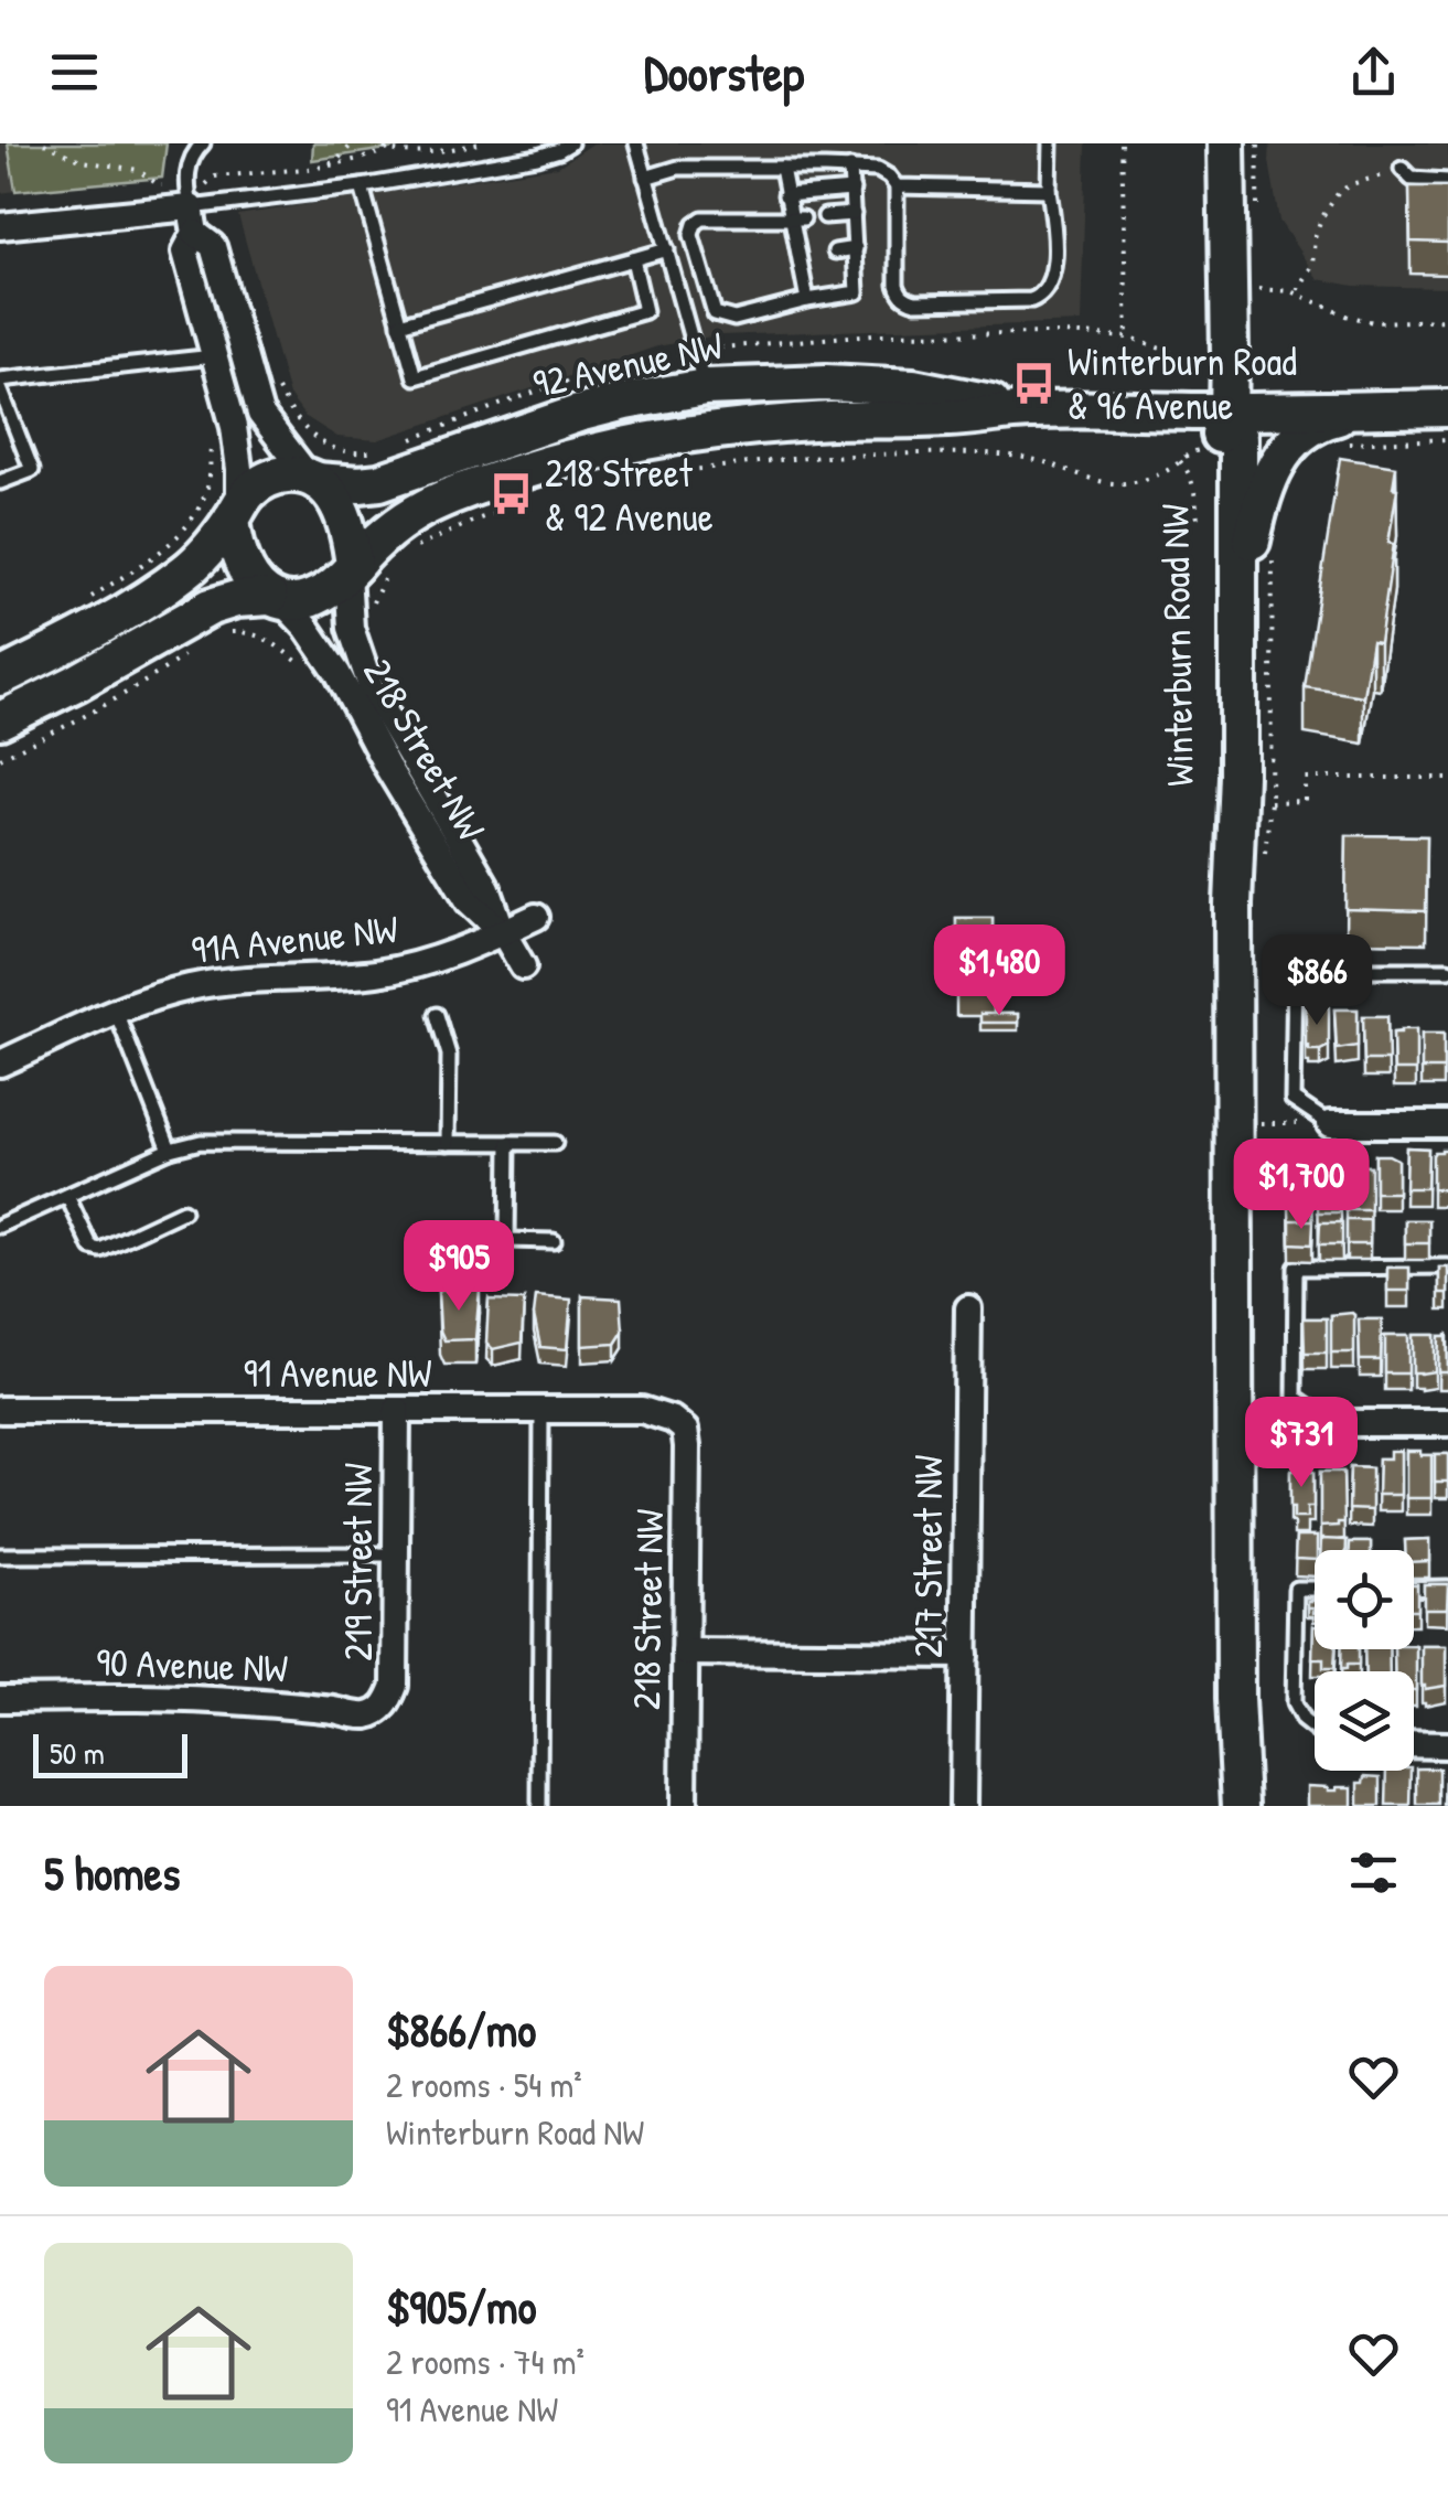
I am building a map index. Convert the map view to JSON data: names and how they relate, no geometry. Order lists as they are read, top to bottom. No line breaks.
{"streets":{"main road":["92 Avenue NW","Winterburn Road NW"],"street":["218 Street NW","91A Avenue NW","91 Avenue NW","217 Street NW","219 Street NW","90 Avenue NW"]},"crossings":[["92 Avenue NW","Winterburn Road NW"],["92 Avenue NW","218 Street NW"],["218 Street NW","91A Avenue NW"],["218 Street NW","91 Avenue NW"],["91 Avenue NW","219 Street NW"],["219 Street NW","90 Avenue NW"]],"places":{"bus stop":["Winterburn Road & 96 Avenue","218 Street & 92 Avenue"]},"scale_bar":"50 m","page":{"header":"Doorstep","price":["$1,480","$866","$1,700","$905","$731"],"scale":"50 m","heading":"5 homes","list":[{"name":"$866/mo","note":"2 rooms · 54 m² · Winterburn Road NW"},{"name":"$905/mo","note":"2 rooms · 74 m² · 91 Avenue NW"}]}}
